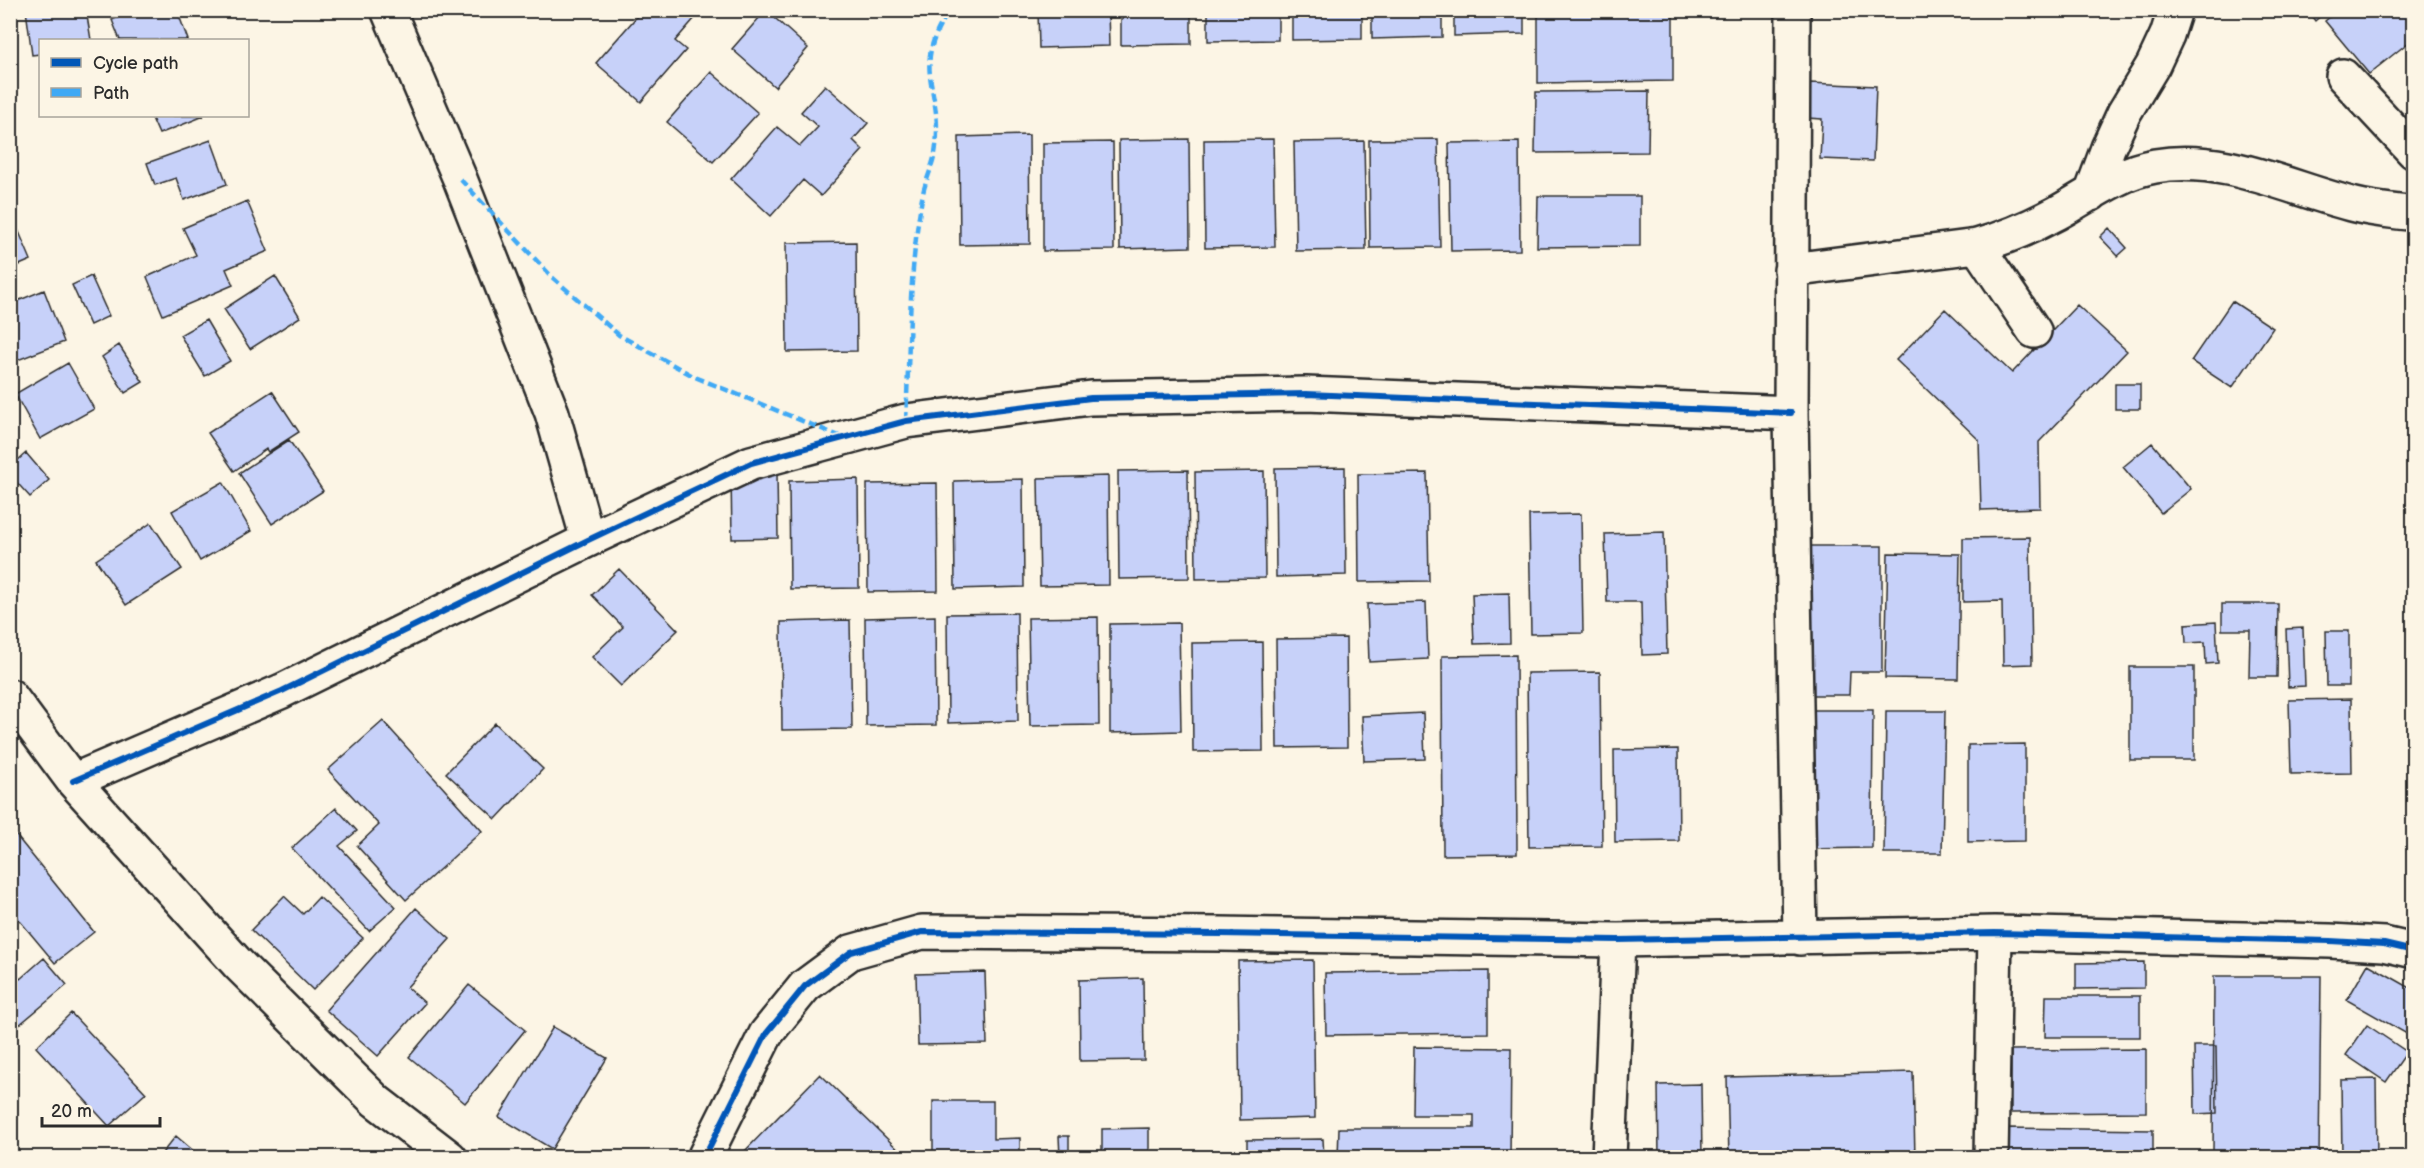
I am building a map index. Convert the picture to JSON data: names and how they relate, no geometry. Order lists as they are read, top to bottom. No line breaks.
{"legend":["Cycle path","Path"],"scale_bar":"20 m"}
